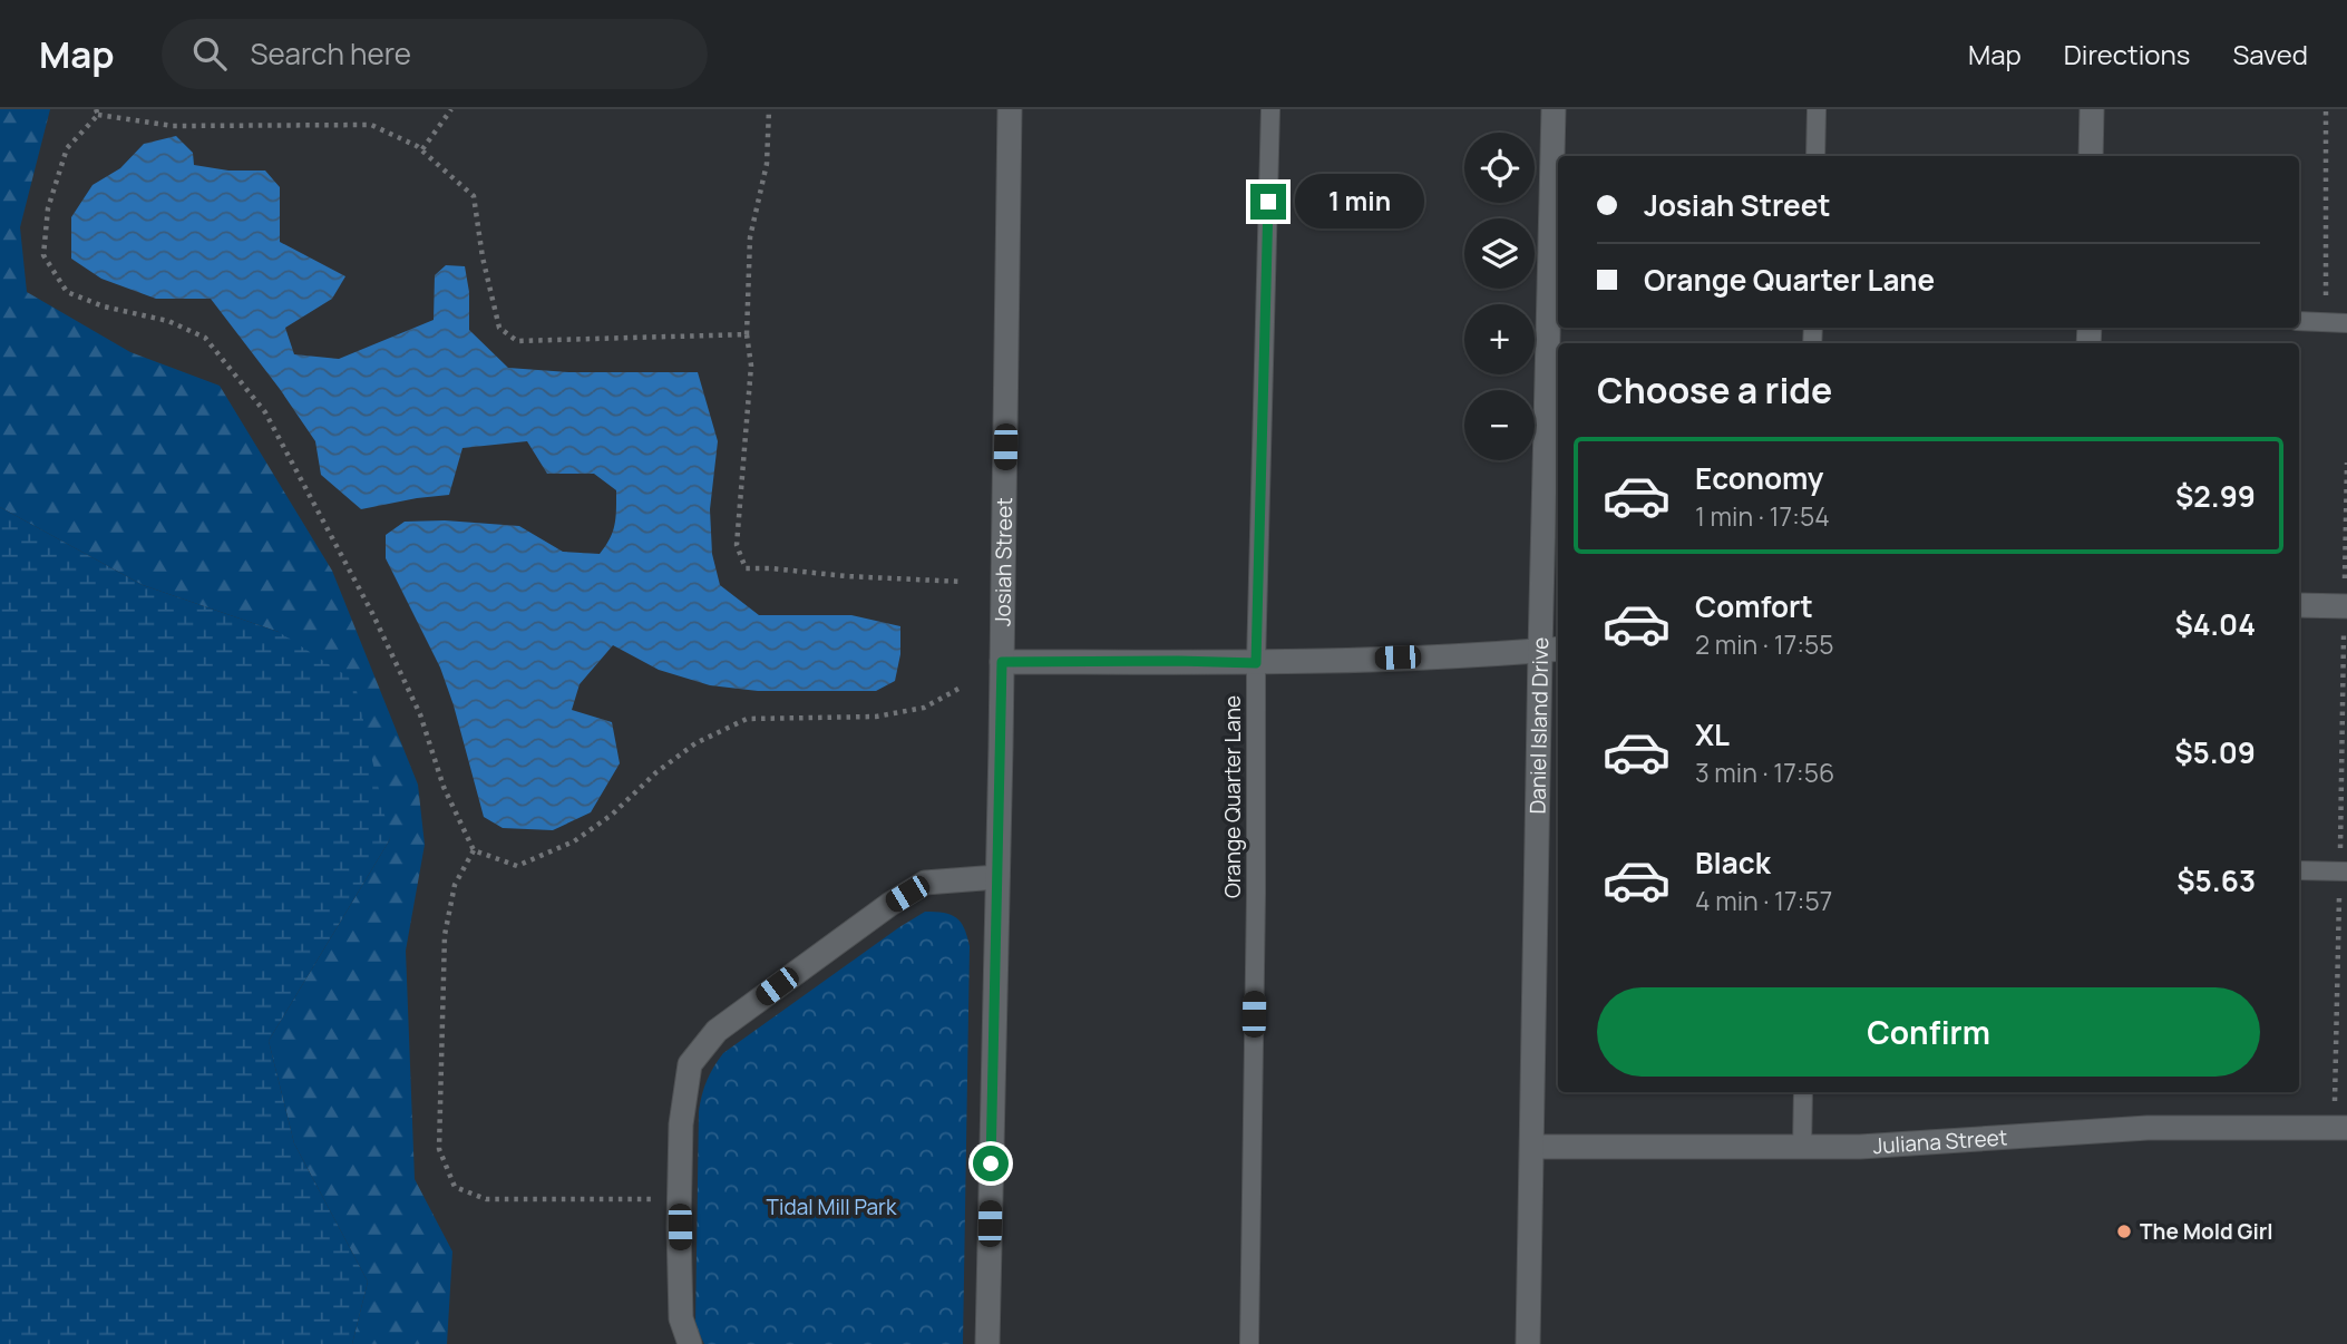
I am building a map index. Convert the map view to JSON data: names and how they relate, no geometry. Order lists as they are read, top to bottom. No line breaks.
{"streets":{"street":["Josiah Street","Daniel Island Drive","Juliana Street"],"lane":["Orange Quarter Lane"]},"crossings":[["Daniel Island Drive","Juliana Street"]],"parks":["Tidal Mill Park"],"places":["The Mold Girl"],"page":{"header":"Map","search":"Search here","nav":["Map","Directions","Saved"],"map_buttons":["+","−"],"banner":["Josiah Street","Orange Quarter Lane"],"bubble":"1 min","heading":"Choose a ride","list":[{"name":"Economy","note":"1 min · 17:54","value":"$2.99"},{"name":"Comfort","note":"2 min · 17:55","value":"$4.04"},{"name":"XL","note":"3 min · 17:56","value":"$5.09"},{"name":"Black","note":"4 min · 17:57","value":"$5.63"}],"buttons":"Confirm"}}
